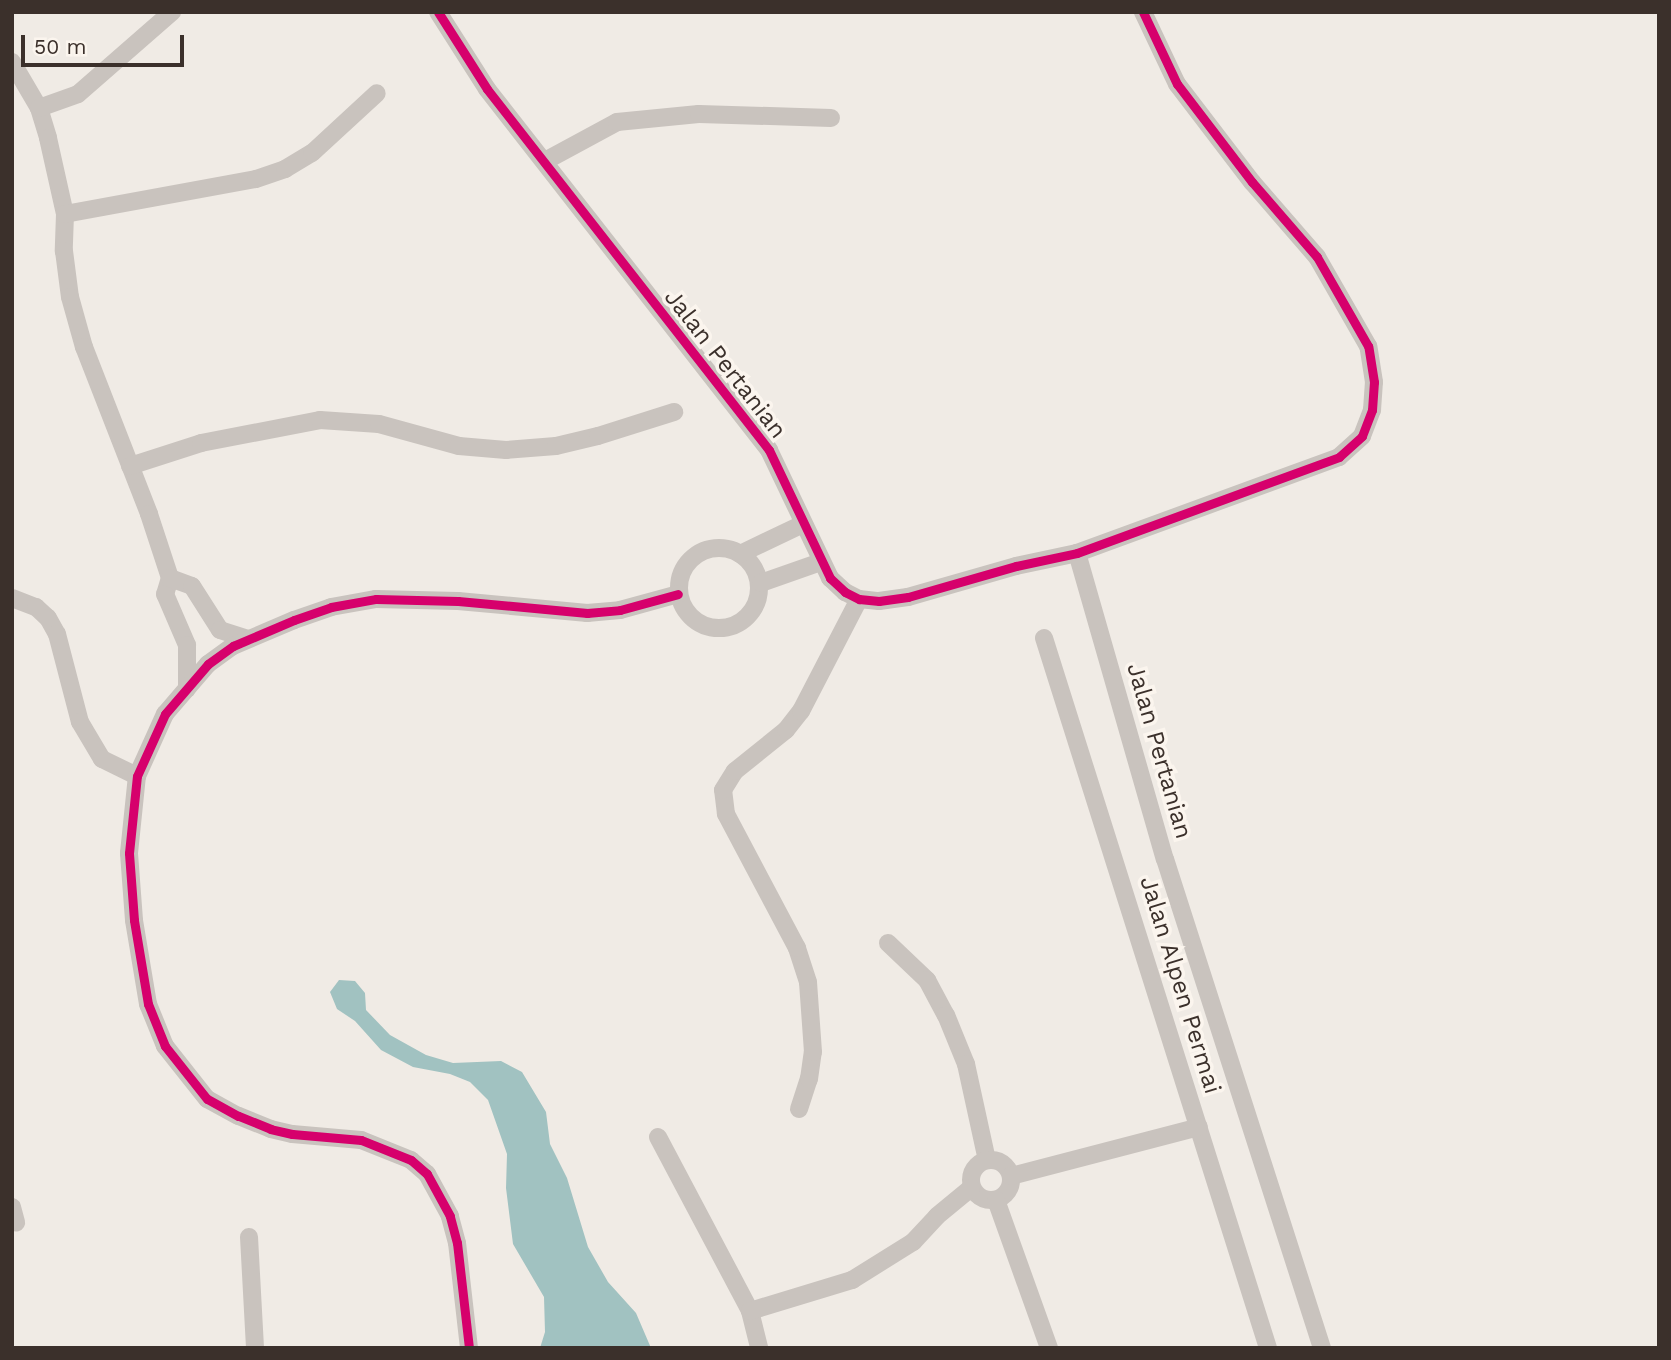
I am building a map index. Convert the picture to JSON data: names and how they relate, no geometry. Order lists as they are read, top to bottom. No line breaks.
{"streets":{"street":["Jalan Pertanian","Jalan Alpen Permai"]},"scale_bar":"50 m"}
